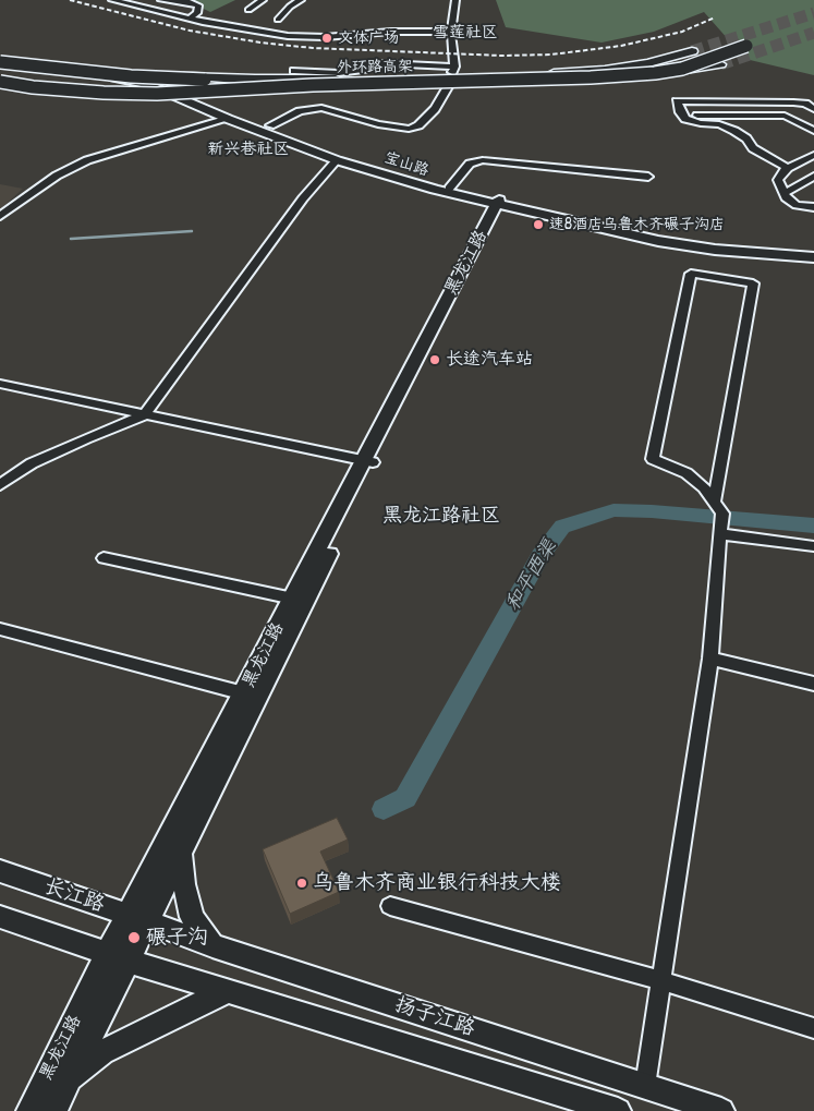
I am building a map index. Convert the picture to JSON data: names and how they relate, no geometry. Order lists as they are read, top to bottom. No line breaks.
{"streets":{"highway":["外环路高架"],"main road":["宝山路","黑龙江路","长江路","扬子江路"]},"crossings":[["宝山路","黑龙江路"],["黑龙江路","长江路"],["黑龙江路","扬子江路"],["长江路","扬子江路"]],"districts":["雪莲社区","新兴巷社区","黑龙江路社区"],"water":["和平西渠"],"places":["文体广场","速8酒店乌鲁木齐碾子沟店","长途汽车站","乌鲁木齐商业银行科技大楼","碾子沟"]}
